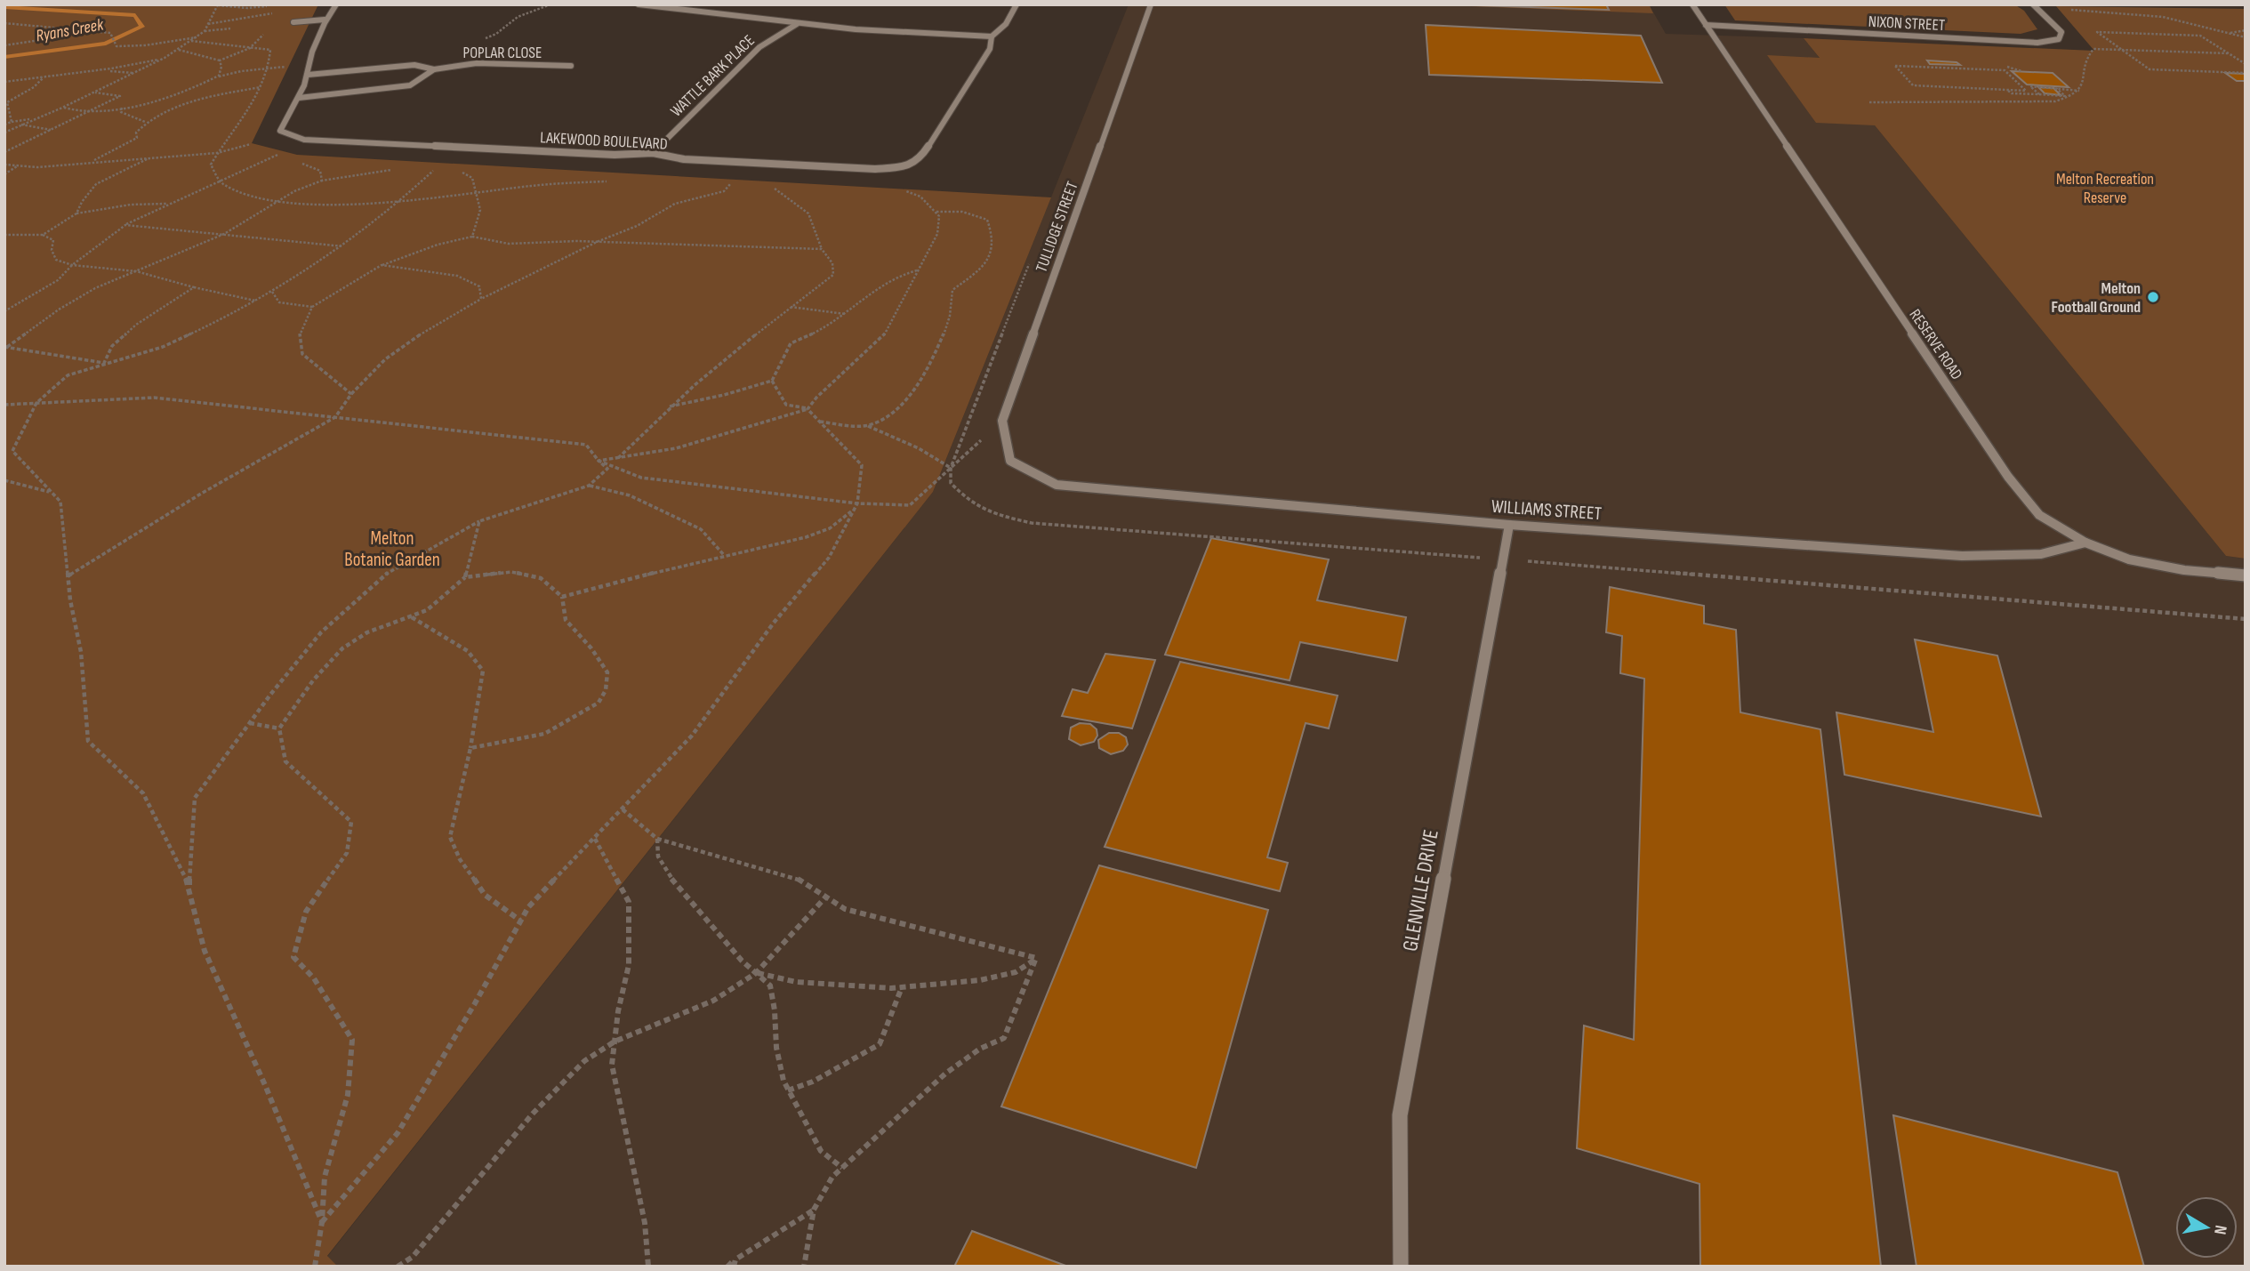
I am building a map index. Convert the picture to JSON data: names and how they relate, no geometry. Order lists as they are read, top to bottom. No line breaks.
{"streets":{"street":["NIXON STREET","POPLAR CLOSE","WATTLE BARK PLACE","LAKEWOOD BOULEVARD","TULLIDGE STREET","RESERVE ROAD","WILLIAMS STREET","GLENVILLE DRIVE"]},"crossings":[["NIXON STREET","RESERVE ROAD"],["WATTLE BARK PLACE","LAKEWOOD BOULEVARD"],["RESERVE ROAD","WILLIAMS STREET"],["WILLIAMS STREET","GLENVILLE DRIVE"]],"water":["Ryans Creek"],"parks":["Melton Recreation Reserve","Melton Botanic Garden"],"places":["Melton Football Ground"],"north":"right"}
